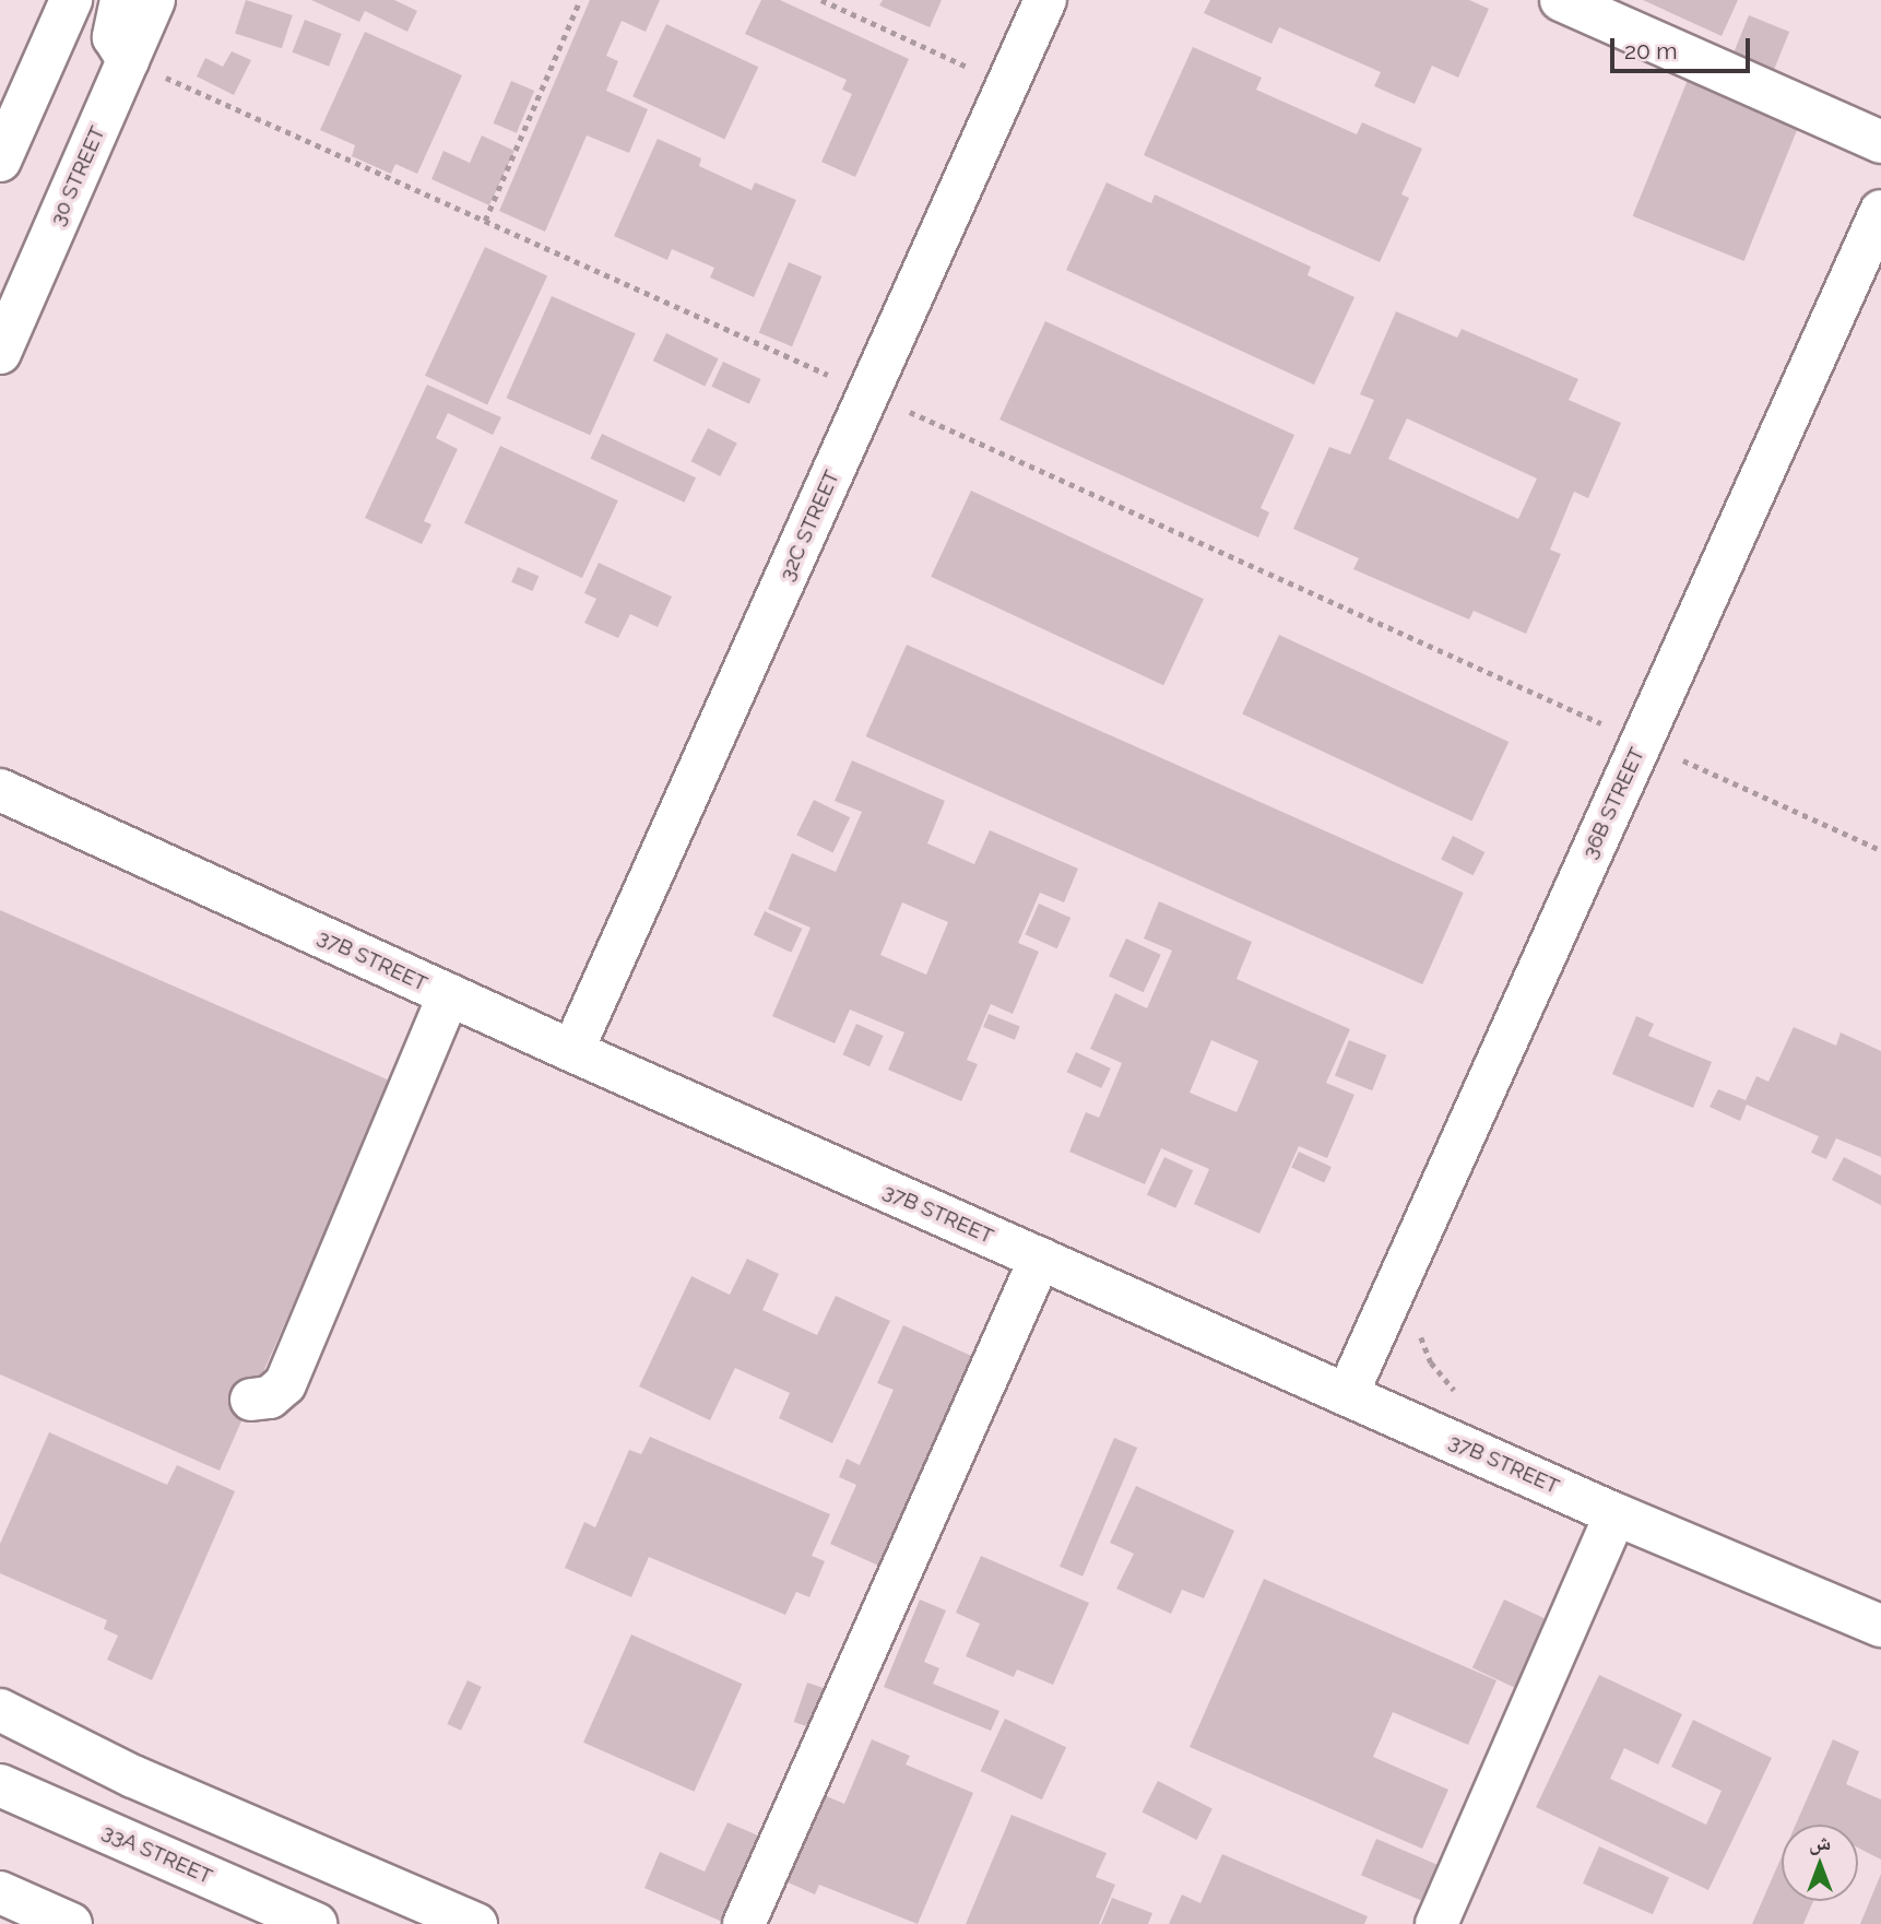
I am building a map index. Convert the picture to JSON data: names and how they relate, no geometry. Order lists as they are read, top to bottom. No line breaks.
{"streets":{"street":["30 STREET","32C STREET","36B STREET","37B STREET","33A STREET"]},"crossings":[["32C STREET","37B STREET"],["36B STREET","37B STREET"]],"scale_bar":"20 m","north":"top"}
